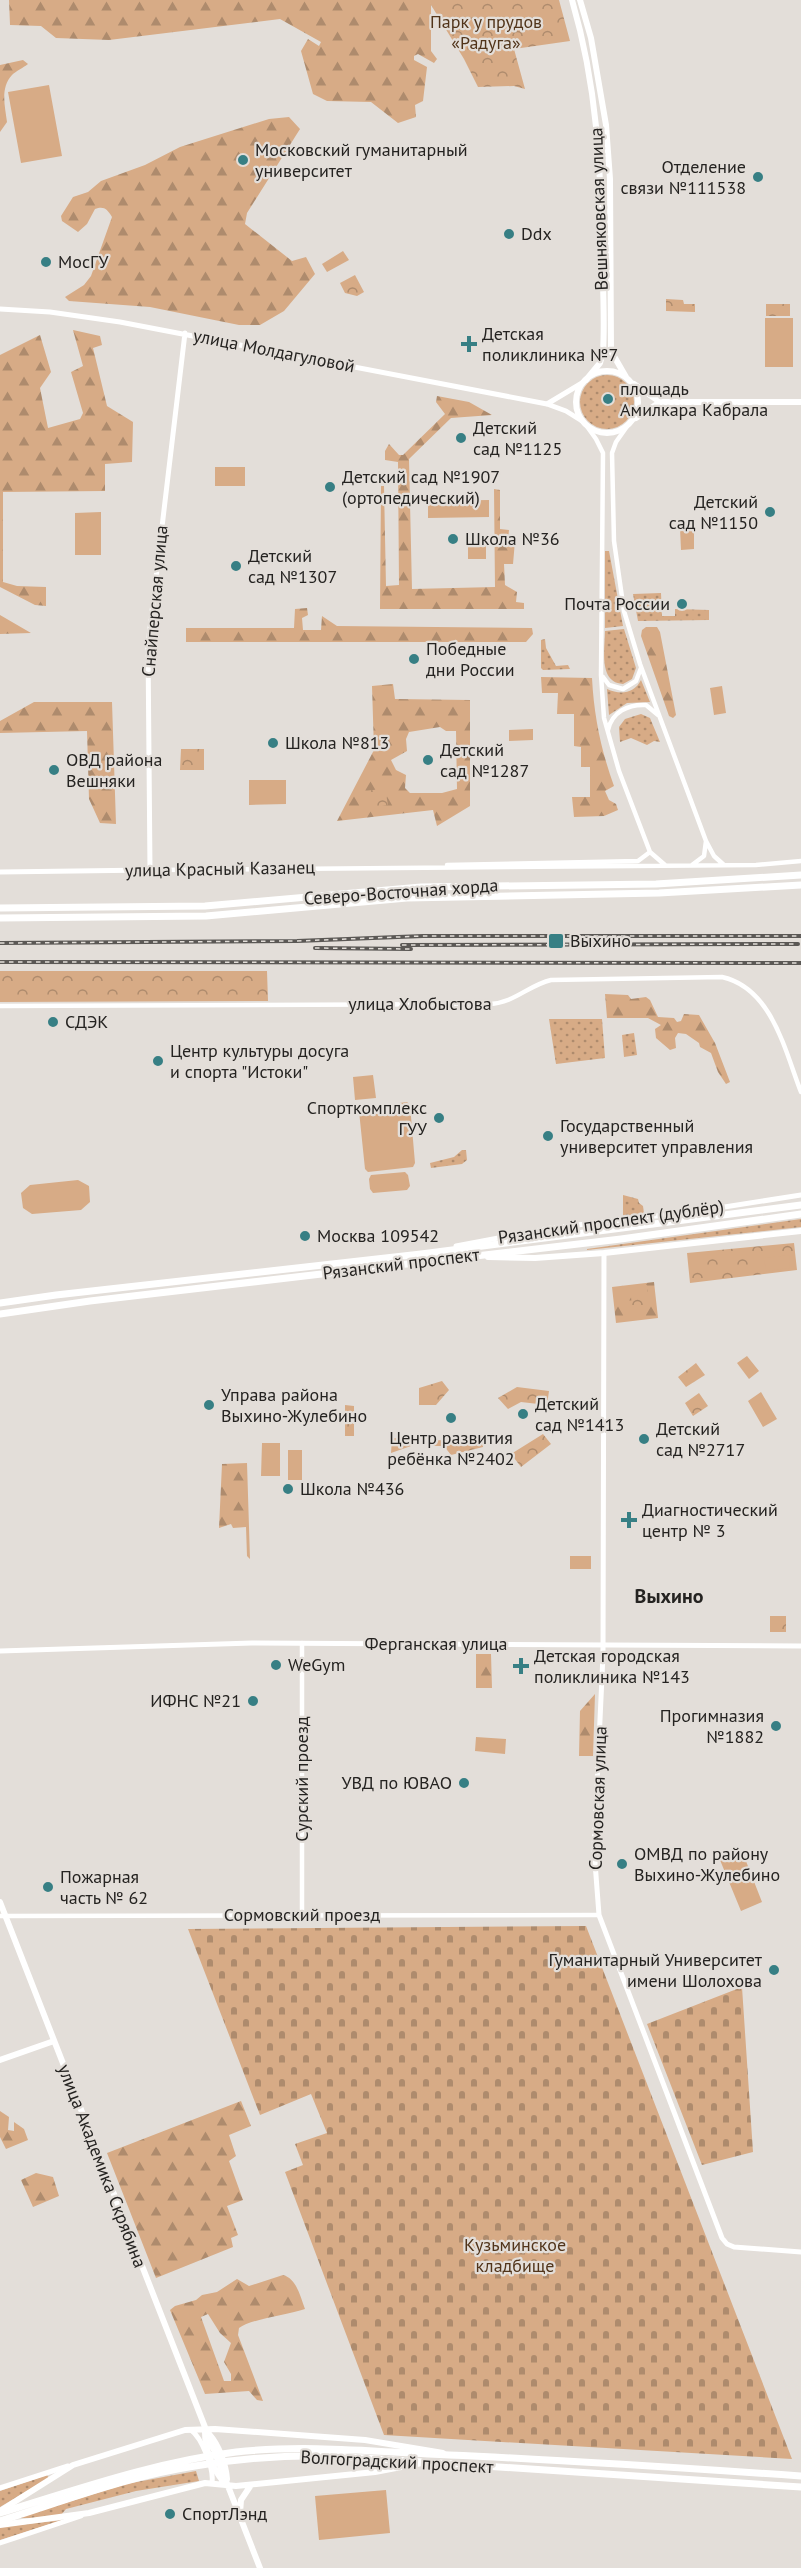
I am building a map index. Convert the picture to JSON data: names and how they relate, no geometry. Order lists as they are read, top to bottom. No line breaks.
{"streets":{"main road":["Вешняковская улица","Северо-Восточная хорда","Рязанский проспект (дублёр)","Рязанский проспект","улица Академика Скрябина","Волгоградский проспект"],"street":["улица Молдагуловой","Снайперская улица","улица Красный Казанец","улица Хлобыстова","Ферганская улица","Сурский проезд","Сормовская улица","Сормовский проезд"]},"crossings":[["Вешняковская улица","улица Молдагуловой"],["улица Молдагуловой","Снайперская улица"],["Снайперская улица","улица Красный Казанец"],["Рязанский проспект (дублёр)","Рязанский проспект"],["Рязанский проспект (дублёр)","Сормовская улица"],["Ферганская улица","Сурский проезд"],["Ферганская улица","Сормовская улица"],["Сурский проезд","Сормовский проезд"],["Сормовская улица","Сормовский проезд"],["Сормовский проезд","улица Академика Скрябина"]],"districts":["Выхино"],"parks":["Парк у прудов «Радуга»","Кузьминское кладбище"],"places":{"other":["Московский гуманитарный университет","Отделение связи №111538","Ddx","МосГУ","площадь Амилкара Кабрала","Детский сад №1125","Детский сад №1907 (ортопедический)","Детский сад №1150","Школа №36","Детский сад №1307","Почта России","Победные дни России","Школа №813","Детский сад №1287","ОВД района Вешняки","СДЭК","Центр культуры досуга и спорта \"Истоки\"","Спорткомплекс ГУУ","Государственный университет управления","Москва 109542","Управа района Выхино-Жулебино","Детский сад №1413","Центр развития ребёнка №2402","Детский сад №2717","Школа №436","WeGym","ИФНС №21","Прогимназия №1882","УВД по ЮВАО","ОМВД по району Выхино-Жулебино","Пожарная часть № 62","Гуманитарный Университет имени Шолохова","СпортЛэнд"],"health":["Детская поликлиника №7","Диагностический центр № 3","Детская городская поликлиника №143"],"transit":["Выхино"]}}
